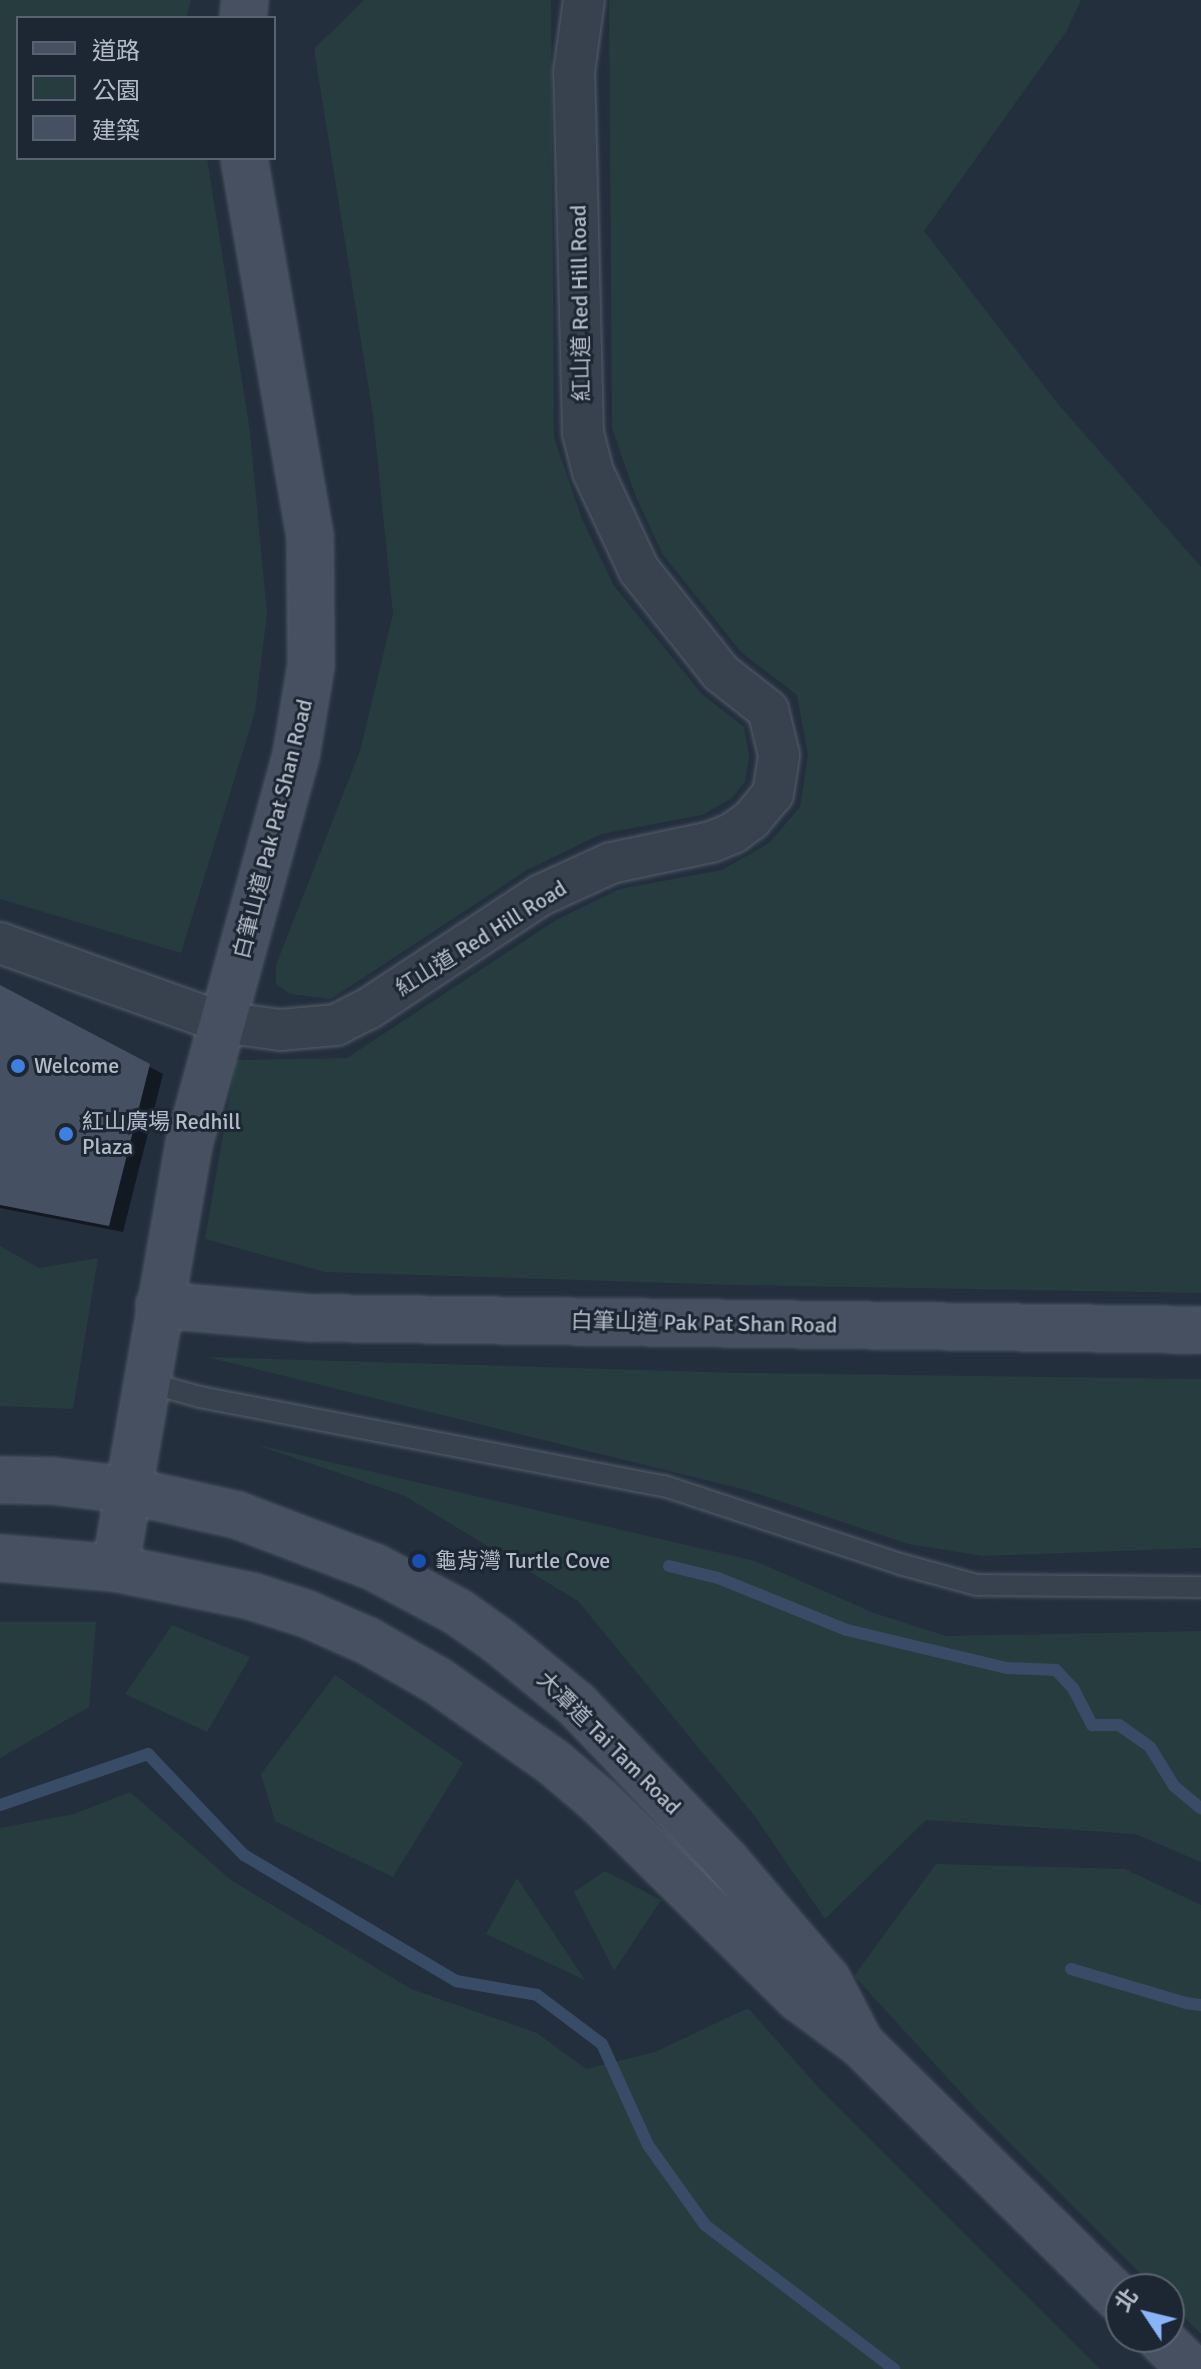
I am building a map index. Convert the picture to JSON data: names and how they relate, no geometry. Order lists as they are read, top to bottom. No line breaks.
{"streets":{"street":["紅山道 Red Hill Road","白筆山道 Pak Pat Shan Road","大潭道 Tai Tam Road"]},"crossings":[["紅山道 Red Hill Road","白筆山道 Pak Pat Shan Road"],["白筆山道 Pak Pat Shan Road","大潭道 Tai Tam Road"]],"places":["Welcome","紅山廣場 Redhill Plaza","龜背灣 Turtle Cove"],"legend":["道路","公園","建築"],"north":"top left"}
